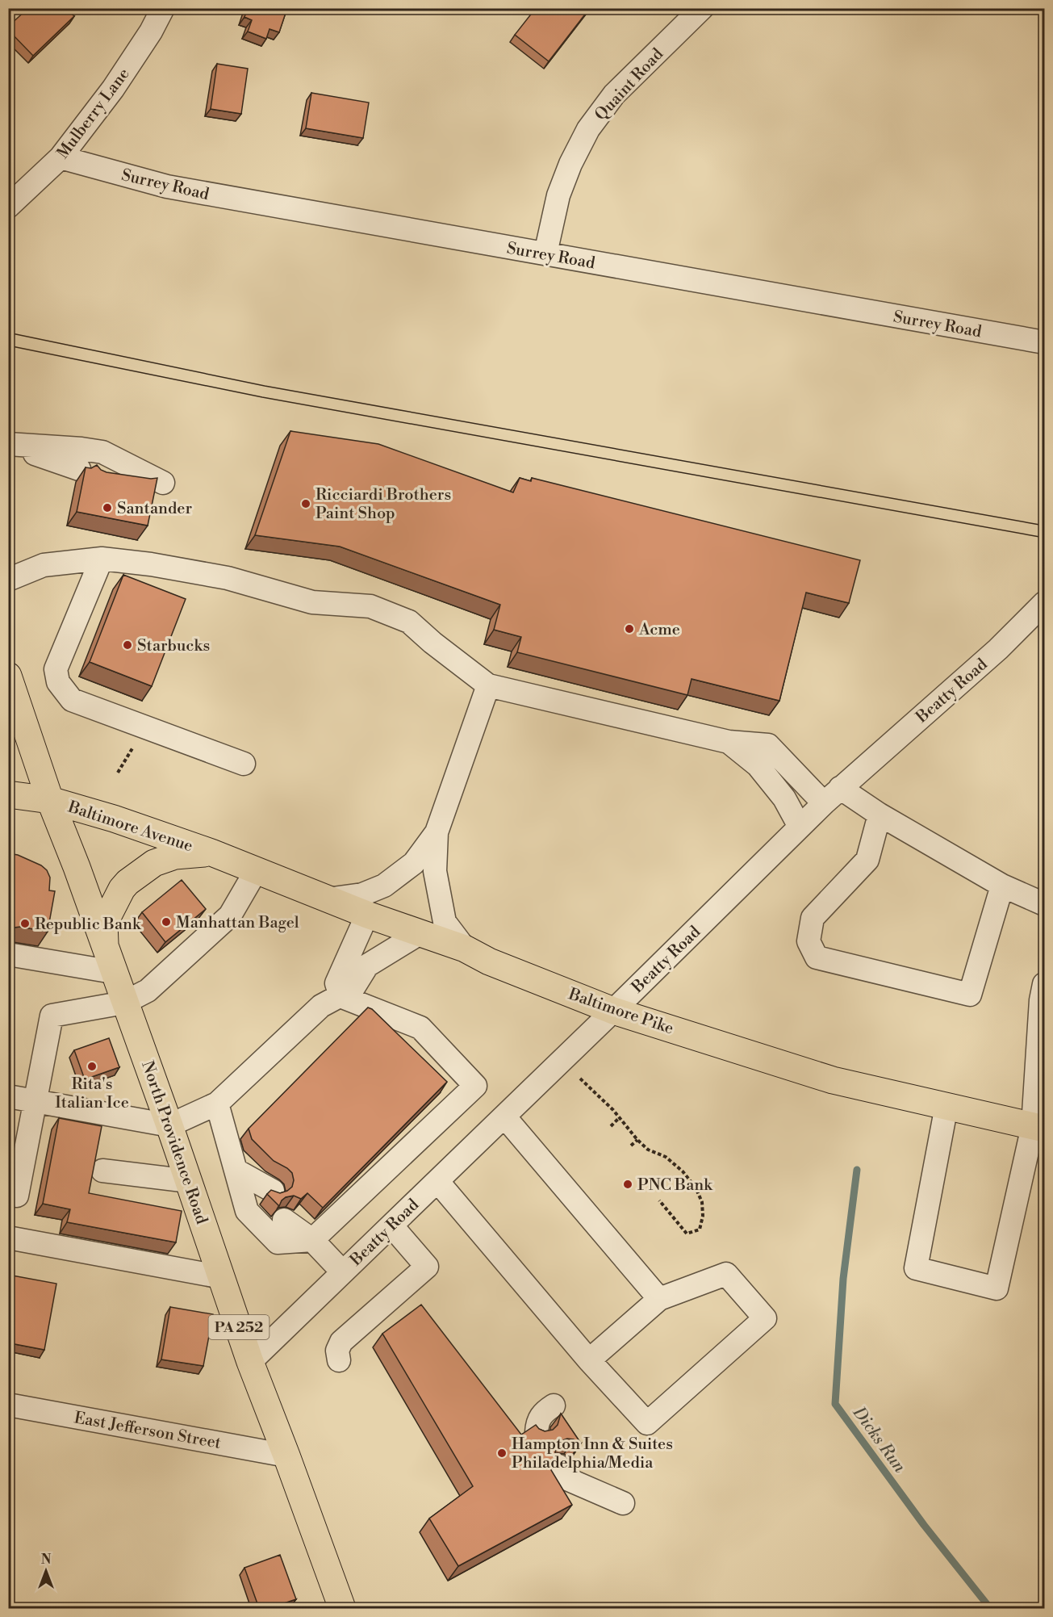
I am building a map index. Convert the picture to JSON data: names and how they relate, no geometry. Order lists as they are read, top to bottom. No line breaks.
{"streets":{"main road":["Baltimore Avenue","Baltimore Pike","North Providence Road","PA 252"],"street":["Quaint Road","Mulberry Lane","Surrey Road","Beatty Road","East Jefferson Street"]},"crossings":[["Quaint Road","Surrey Road"],["Mulberry Lane","Surrey Road"],["Beatty Road","Baltimore Pike"],["Beatty Road","North Providence Road"],["Baltimore Avenue","Baltimore Pike"],["Baltimore Avenue","North Providence Road"],["North Providence Road","East Jefferson Street"]],"water":["Dicks Run"],"places":["Ricciardi Brothers Paint Shop","Santander","Acme","Starbucks","Manhattan Bagel","Republic Bank","Rita's Italian Ice","PNC Bank","Hampton Inn & Suites Philadelphia/Media"],"north":"top"}
